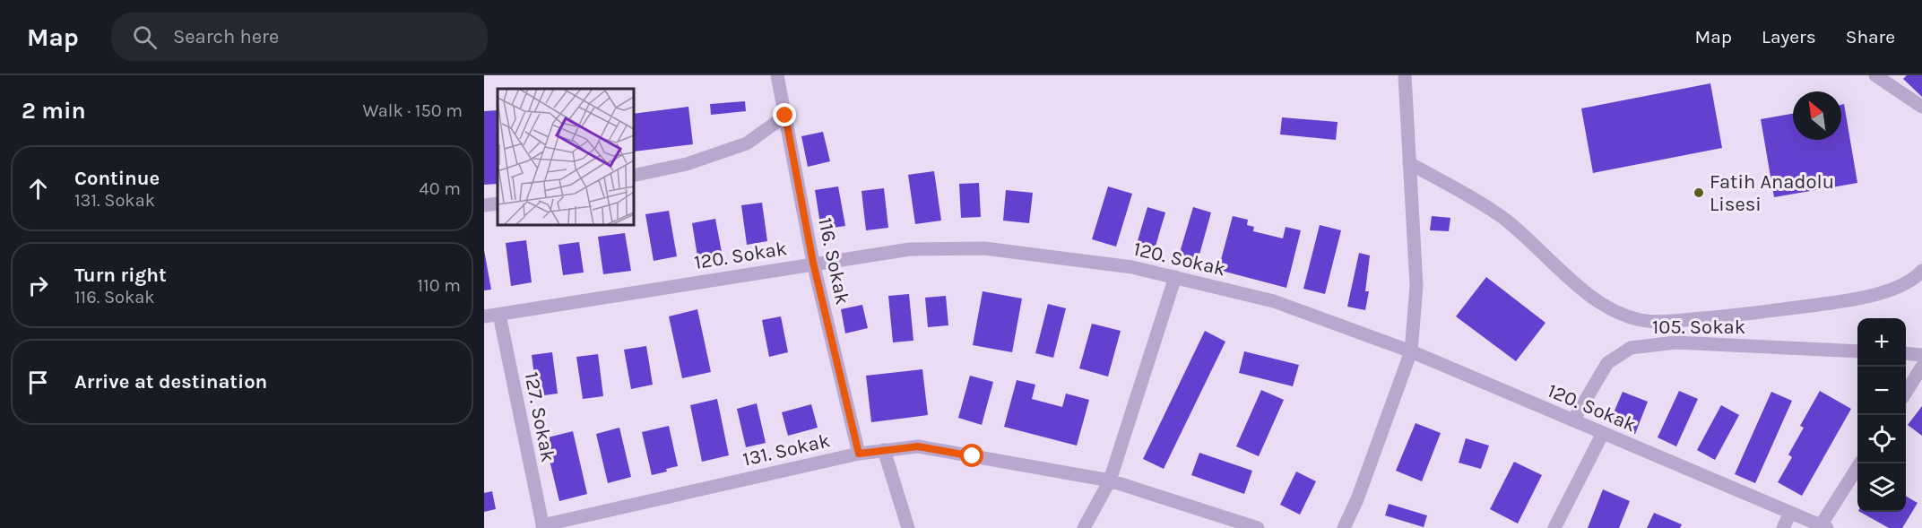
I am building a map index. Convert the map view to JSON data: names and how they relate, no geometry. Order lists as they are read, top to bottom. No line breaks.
{"streets":{"street":["120. Sokak","116. Sokak","105. Sokak","127. Sokak","131. Sokak"]},"crossings":[["120. Sokak","116. Sokak"],["120. Sokak","105. Sokak"],["120. Sokak","127. Sokak"],["116. Sokak","131. Sokak"],["127. Sokak","131. Sokak"]],"places":["Fatih Anadolu Lisesi"],"north":"top left","page":{"header":"Map","search":"Search here","nav":["Map","Layers","Share"],"heading":["2 min","Walk · 150 m"],"list":[["Continue","131. Sokak","40 m"],["Turn right","116. Sokak","110 m"],"Arrive at destination"],"map_buttons":["+","−"]}}
